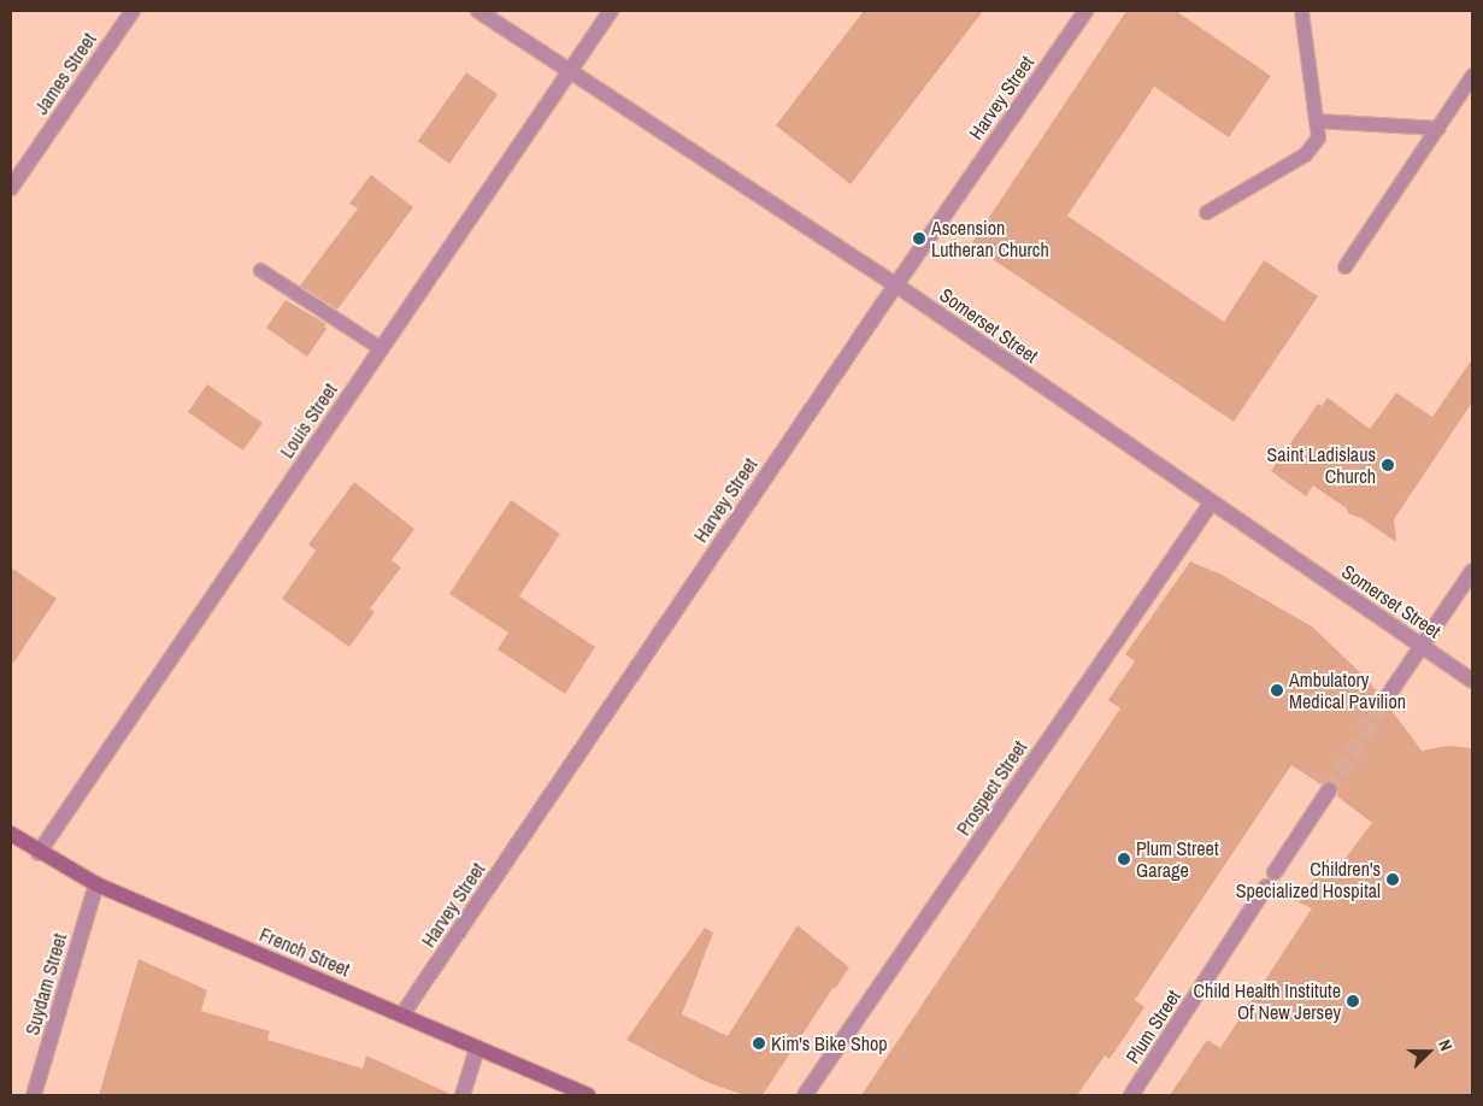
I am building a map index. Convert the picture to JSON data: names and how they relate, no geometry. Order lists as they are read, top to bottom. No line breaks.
{"streets":{"main road":["French Street"],"street":["James Street","Harvey Street","Somerset Street","Louis Street","Prospect Street","Suydam Street","Plum Street"]},"crossings":[["Harvey Street","Somerset Street"],["Harvey Street","French Street"],["Somerset Street","Louis Street"],["Somerset Street","Prospect Street"],["Louis Street","French Street"],["French Street","Suydam Street"]],"places":["Ascension Lutheran Church","Saint Ladislaus Church","Ambulatory Medical Pavilion","Plum Street Garage","Children's Specialized Hospital","Child Health Institute Of New Jersey","Kim's Bike Shop"],"north":"right"}
